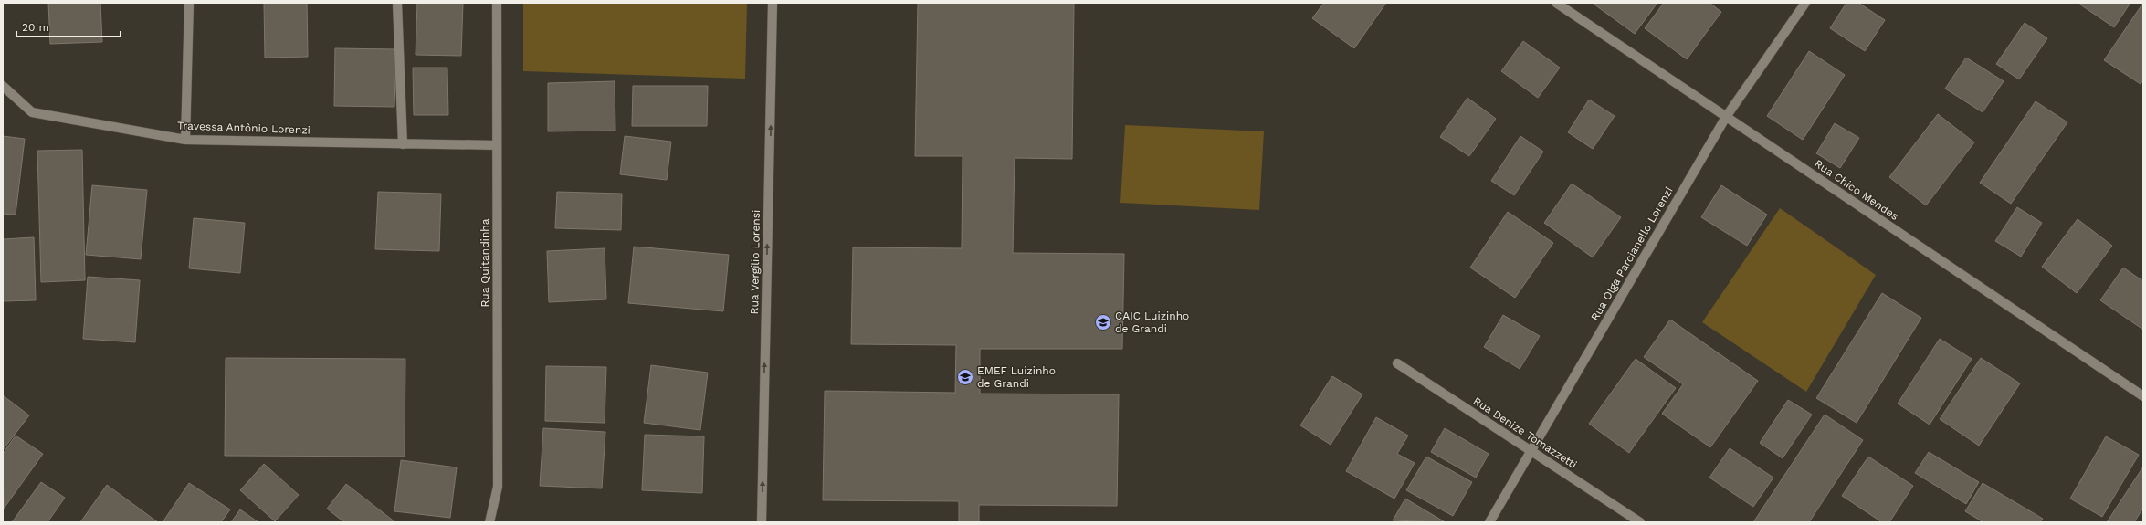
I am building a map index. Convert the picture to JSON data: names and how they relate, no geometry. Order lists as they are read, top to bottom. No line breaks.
{"streets":{"street":["Travessa Antônio Lorenzi","Rua Chico Mendes","Rua Olga Parcianello Lorenzi","Rua Vergílio Lorensi","Rua Quitandinha","Rua Denize Tomazzetti"]},"crossings":[["Travessa Antônio Lorenzi","Rua Quitandinha"],["Rua Chico Mendes","Rua Olga Parcianello Lorenzi"],["Rua Olga Parcianello Lorenzi","Rua Denize Tomazzetti"]],"one_way":["Rua Vergílio Lorensi"],"places":{"school or university":["CAIC Luizinho de Grandi","EMEF Luizinho de Grandi"]},"scale_bar":"20 m"}
